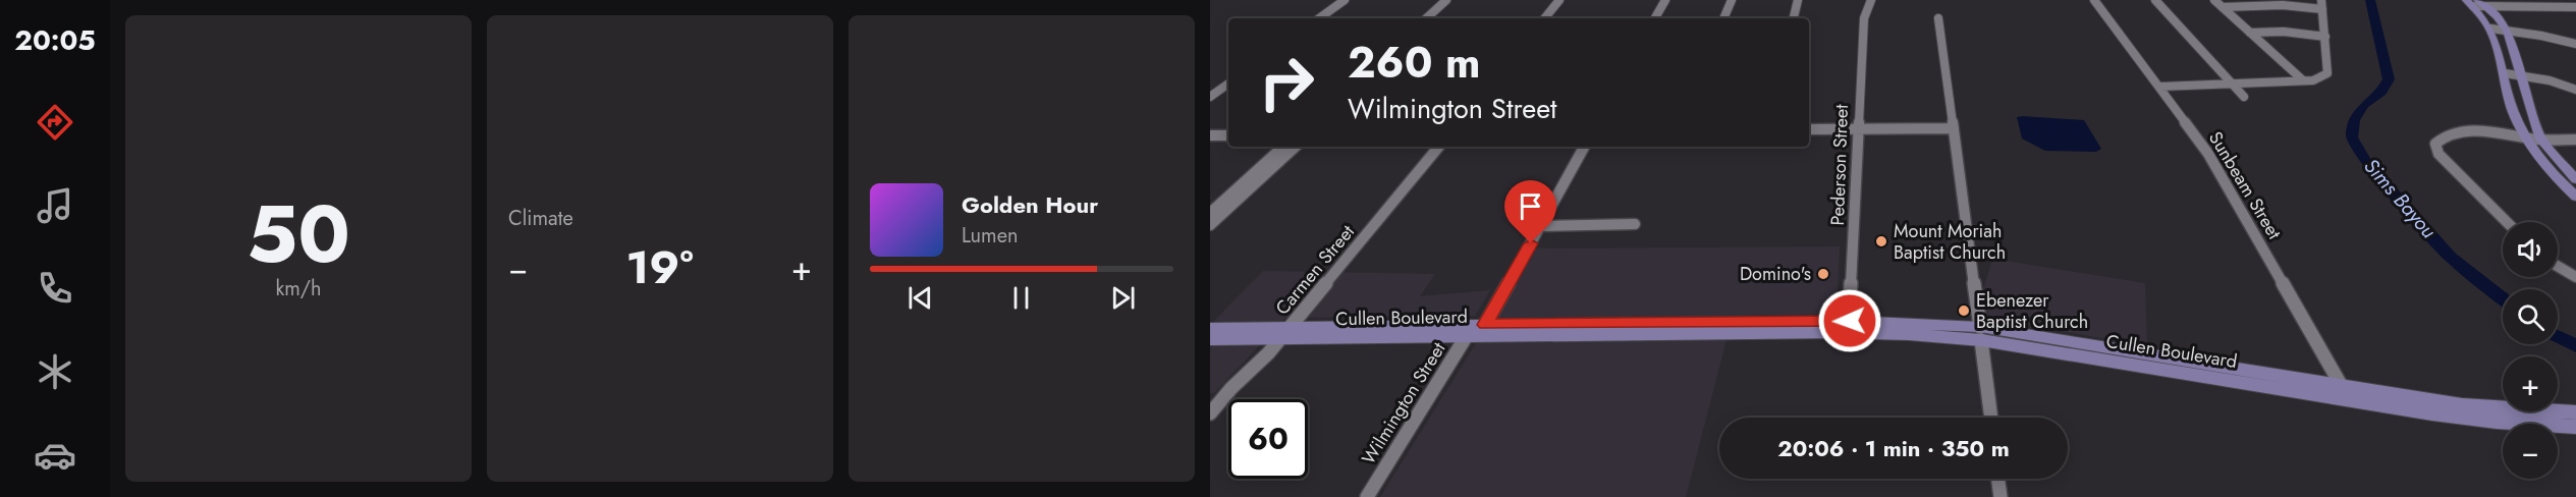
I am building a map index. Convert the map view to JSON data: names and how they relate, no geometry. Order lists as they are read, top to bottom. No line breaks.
{"streets":{"main road":["Cullen Boulevard"],"street":["Pederson Street","Sunbeam Street","Carmen Street","Wilmington Street"]},"crossings":[["Pederson Street","Cullen Boulevard"],["Sunbeam Street","Cullen Boulevard"],["Carmen Street","Cullen Boulevard"],["Cullen Boulevard","Wilmington Street"]],"water":["Sims Bayou"],"places":["Mount Moriah Baptist Church","Domino's","Ebenezer Baptist Church"],"page":{"tabs":"20:05","tile":[["50","km/h"],"Climate"],"turn":["260 m","Wilmington Street"],"song":["Golden Hour","Lumen"],"map_buttons":["+","−"],"heat":["−","19°","+"],"limit":"60","trip":"20:06 · 1 min · 350 m"}}
